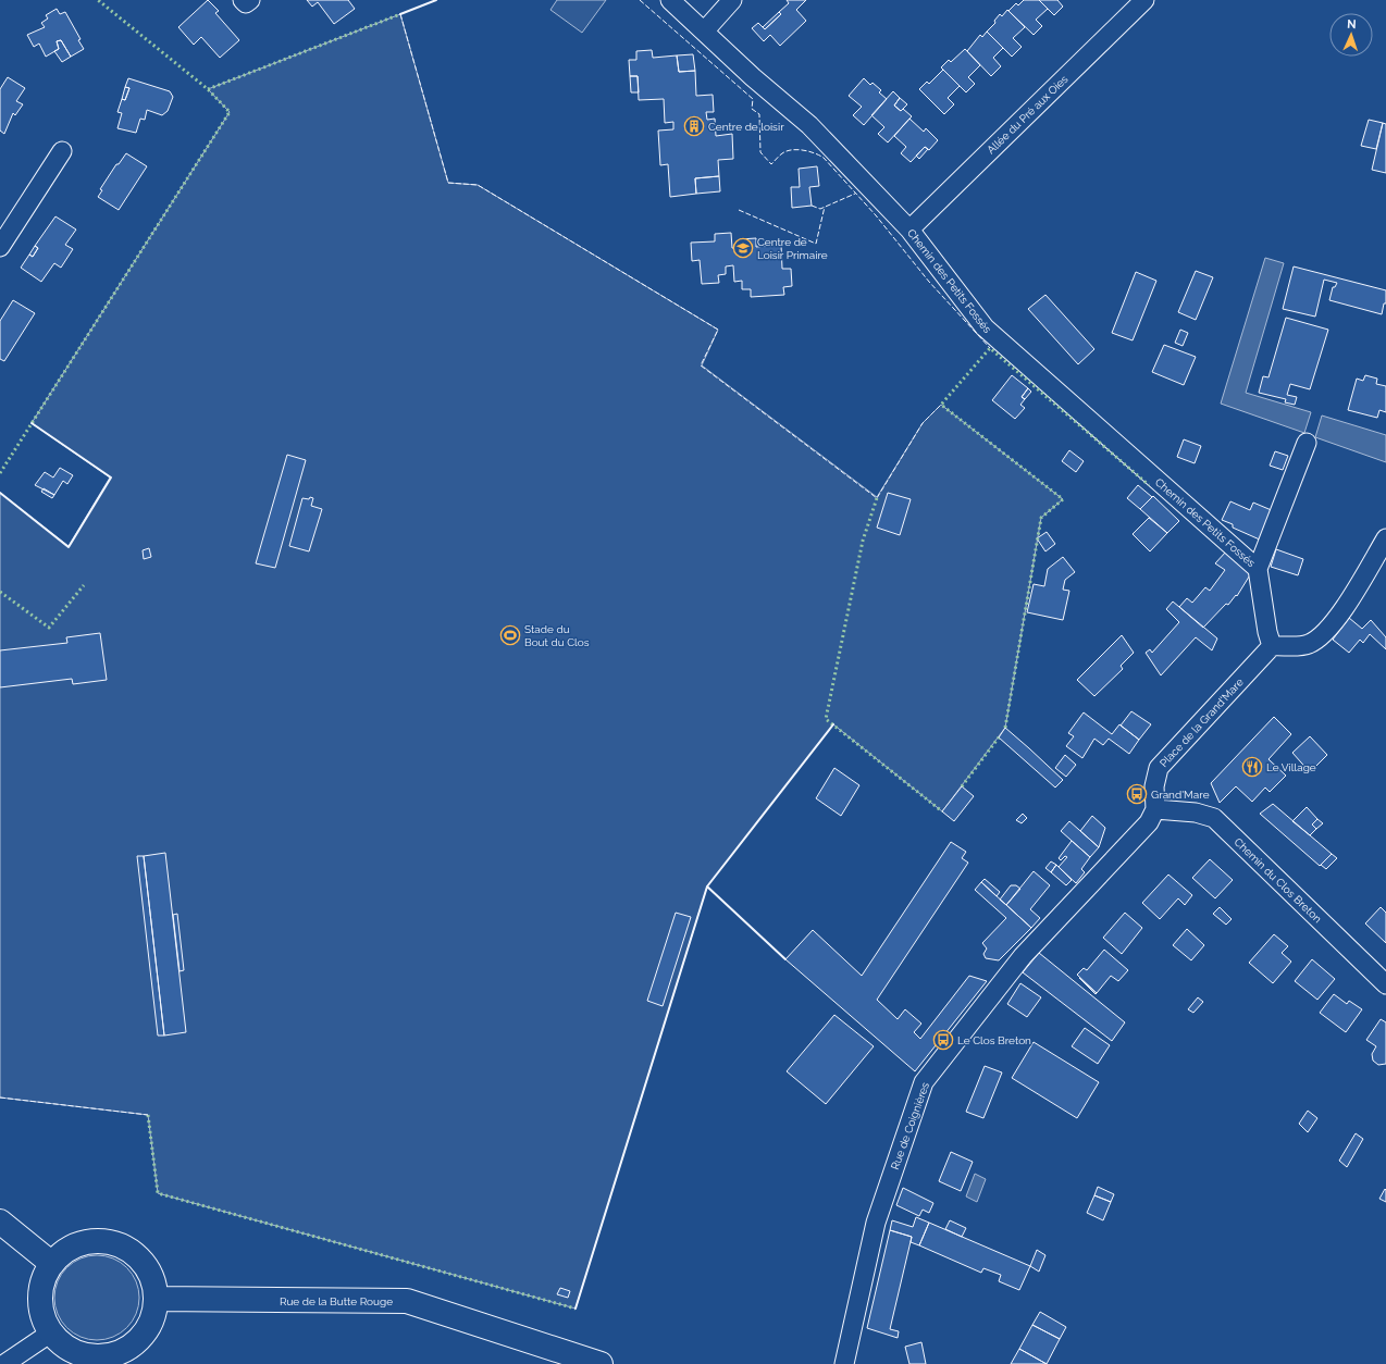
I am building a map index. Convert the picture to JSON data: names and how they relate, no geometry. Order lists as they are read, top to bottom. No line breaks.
{"streets":{"street":["Allée du Pré aux Oies","Chemin des Petits Fossés","Place de la Grand'Mare","Chemin du Clos Breton","Rue de Coignières","Rue de la Butte Rouge"]},"crossings":[["Allée du Pré aux Oies","Chemin des Petits Fossés"],["Chemin des Petits Fossés","Place de la Grand'Mare"],["Place de la Grand'Mare","Chemin du Clos Breton"],["Place de la Grand'Mare","Rue de Coignières"],["Chemin du Clos Breton","Rue de Coignières"]],"places":{"building":["Centre de loisir"],"school or university":["Centre de Loisir Primaire"],"sports":["Stade du Bout du Clos"],"restaurant":["Le Village"],"bus stop":["Grand'Mare","Le Clos Breton"]},"north":"top"}
